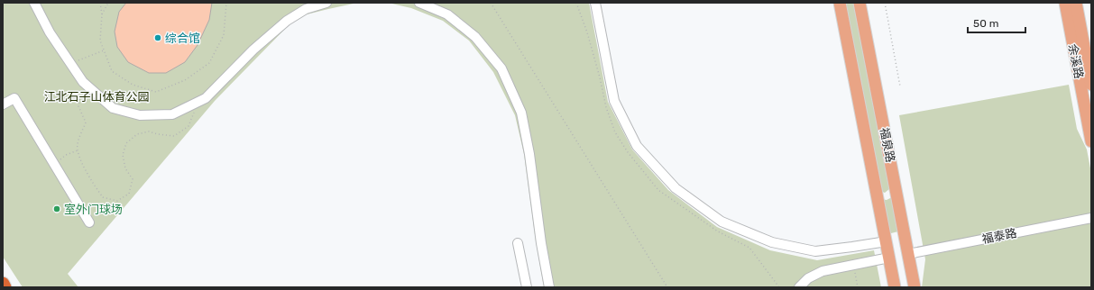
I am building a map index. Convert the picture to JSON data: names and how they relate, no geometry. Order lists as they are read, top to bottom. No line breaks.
{"streets":{"main road":["余溪路","福泉路"],"street":["福泰路"]},"crossings":[["福泉路","福泰路"]],"parks":["江北石子山体育公园"],"places":["综合馆","室外门球场"],"scale_bar":"50 m"}
